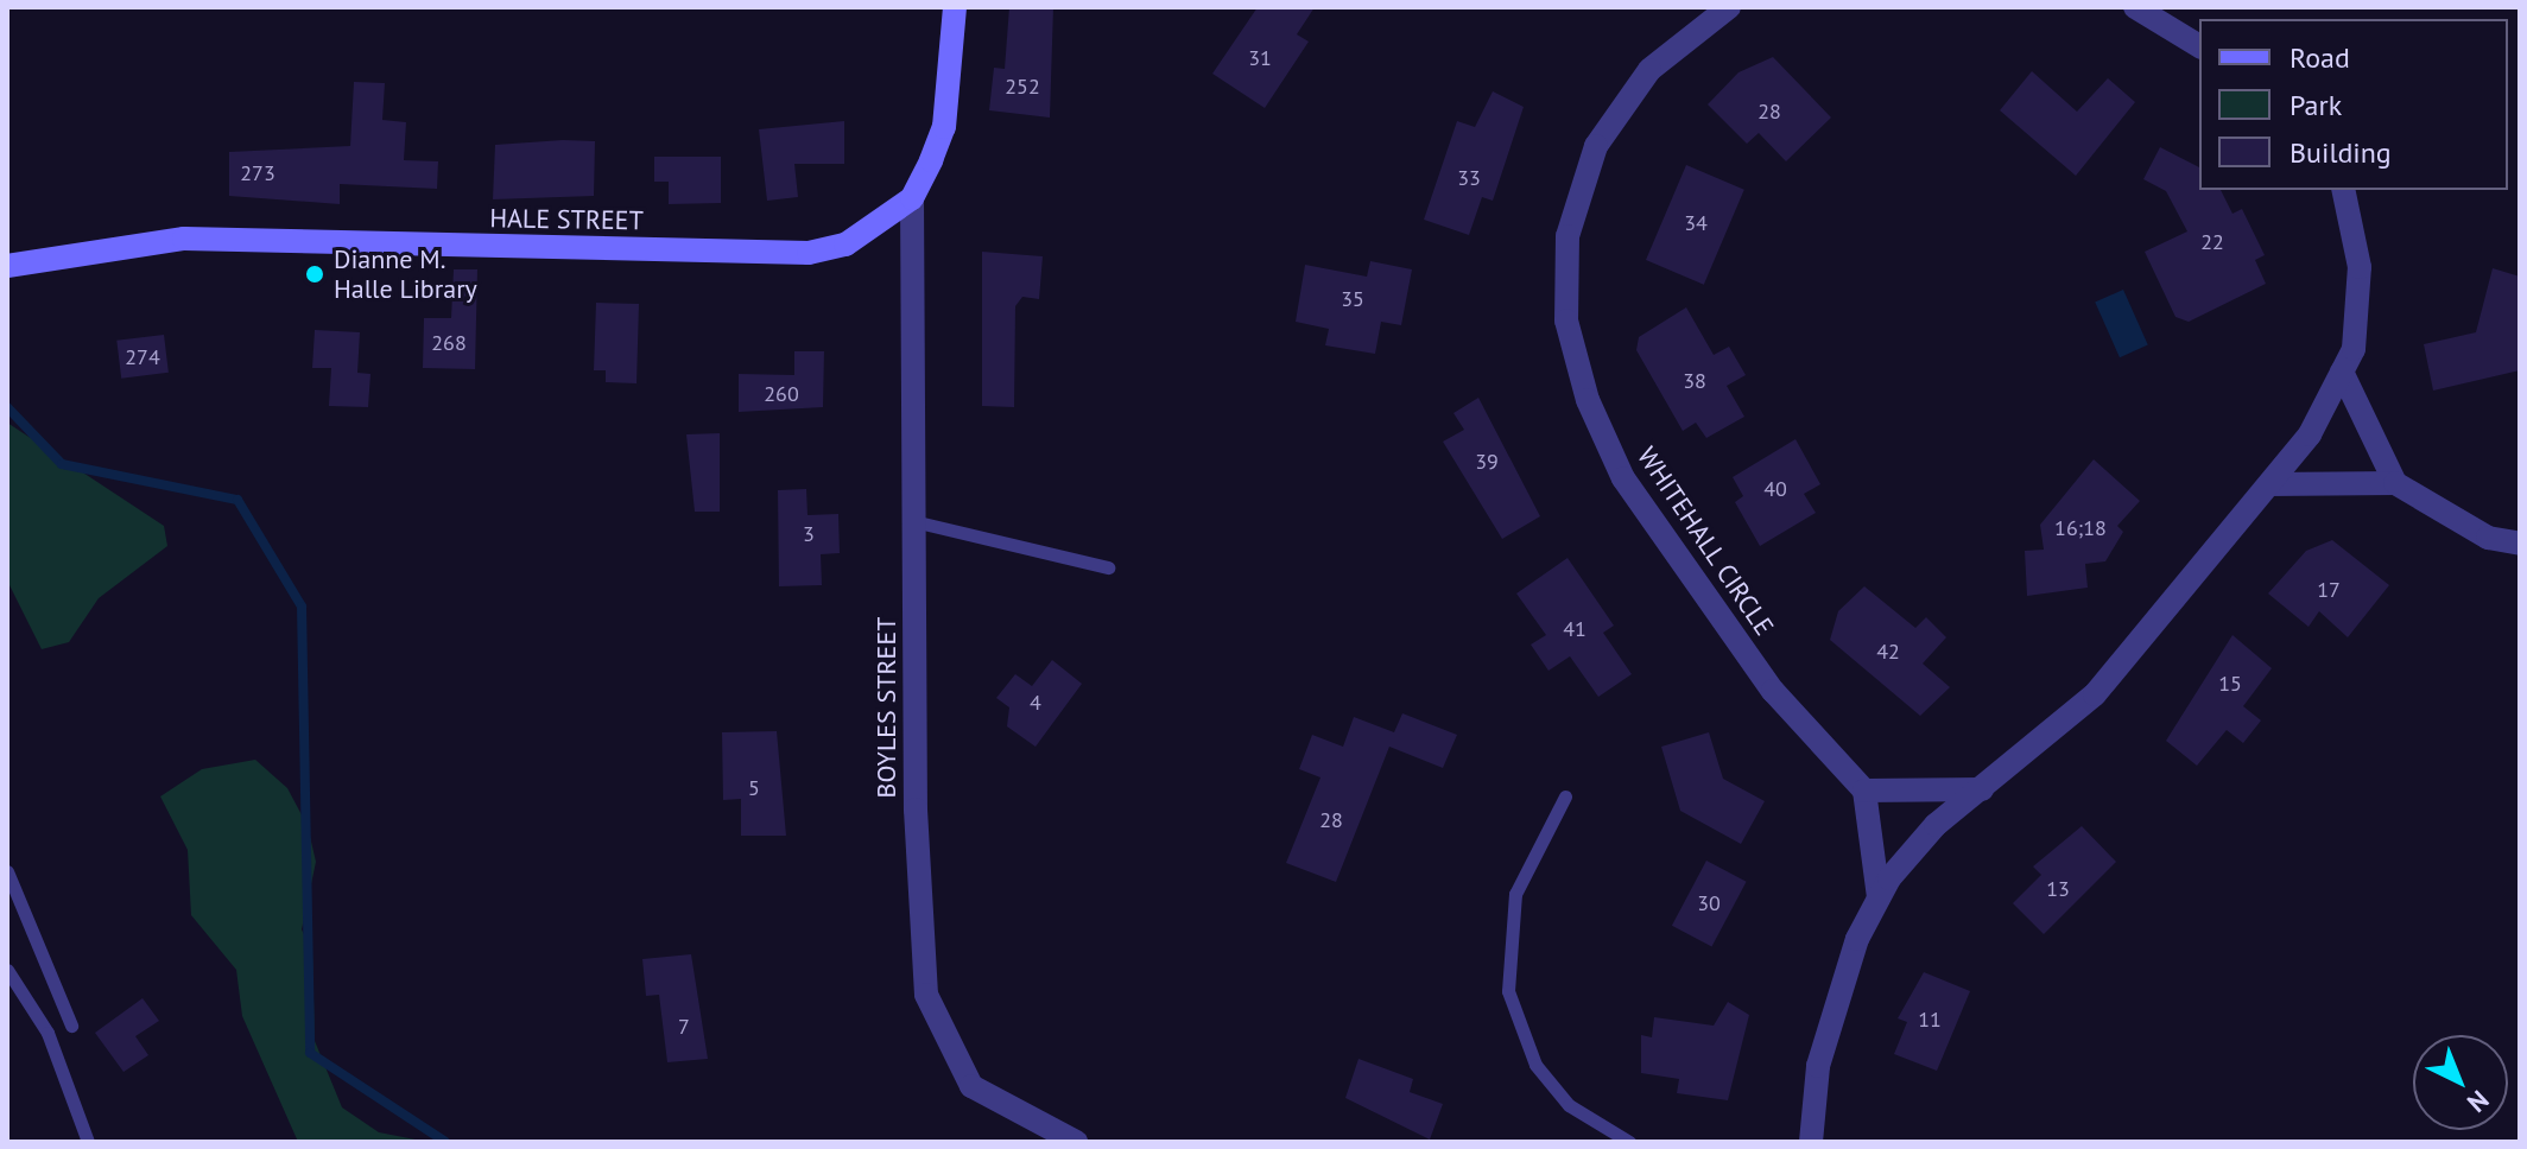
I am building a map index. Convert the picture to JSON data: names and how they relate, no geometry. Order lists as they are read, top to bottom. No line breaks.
{"streets":{"main road":["HALE STREET"],"street":["WHITEHALL CIRCLE","BOYLES STREET"]},"crossings":[["HALE STREET","BOYLES STREET"]],"places":["Dianne M. Halle Library"],"house_numbers":["31","252","28","273","33","34","22","35","268","274","38","260","39","40","16;18","3","17","41","42","15","4","5","28","13","30","11","7"],"legend":["Road","Park","Building"],"north":"bottom right"}
